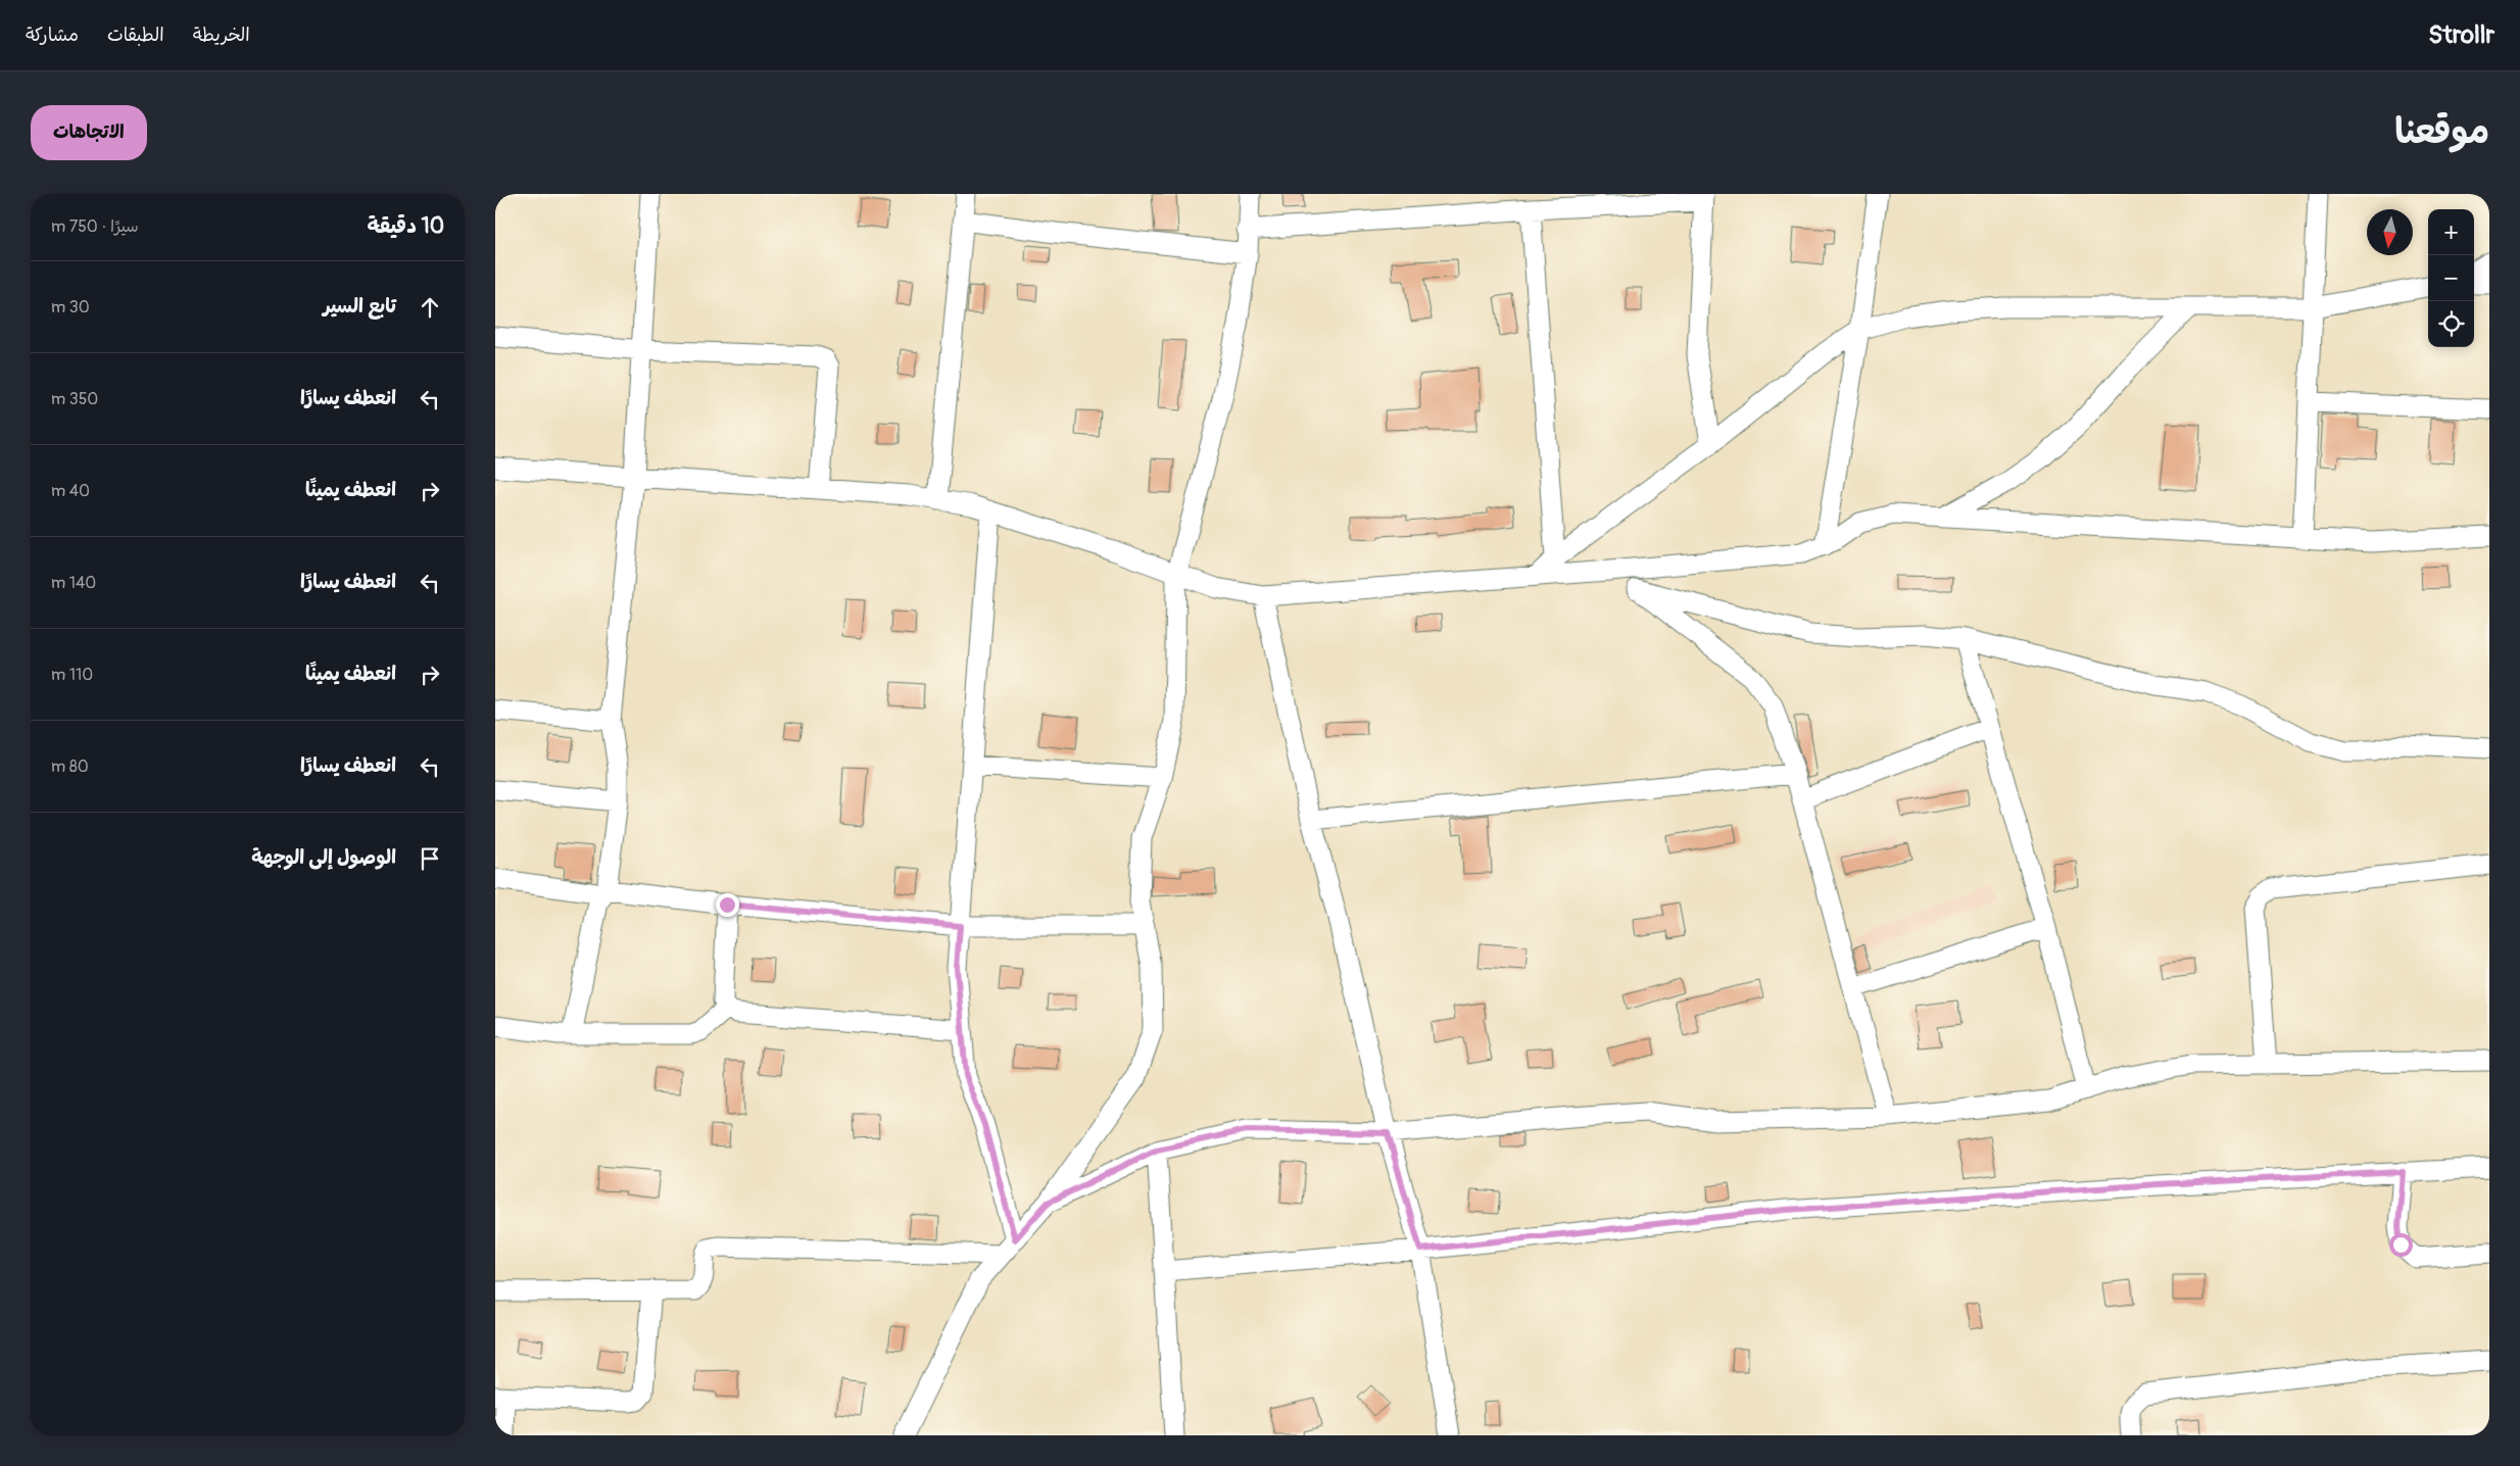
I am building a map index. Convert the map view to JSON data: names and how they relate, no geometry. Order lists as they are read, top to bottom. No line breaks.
{"north":"bottom","page":{"header":"Strollr","nav":["الخريطة","الطبقات","مشاركة"],"title":"موقعنا","buttons":"الاتجاهات","heading":["10 دقيقة","سيرًا · 750 m"],"map_buttons":["+","−"],"list":[["تابع السير","30 m"],["انعطف يسارًا","350 m"],["انعطف يمينًا","40 m"],["انعطف يسارًا","140 m"],["انعطف يمينًا","110 m"],["انعطف يسارًا","80 m"],"الوصول إلى الوجهة"]}}
